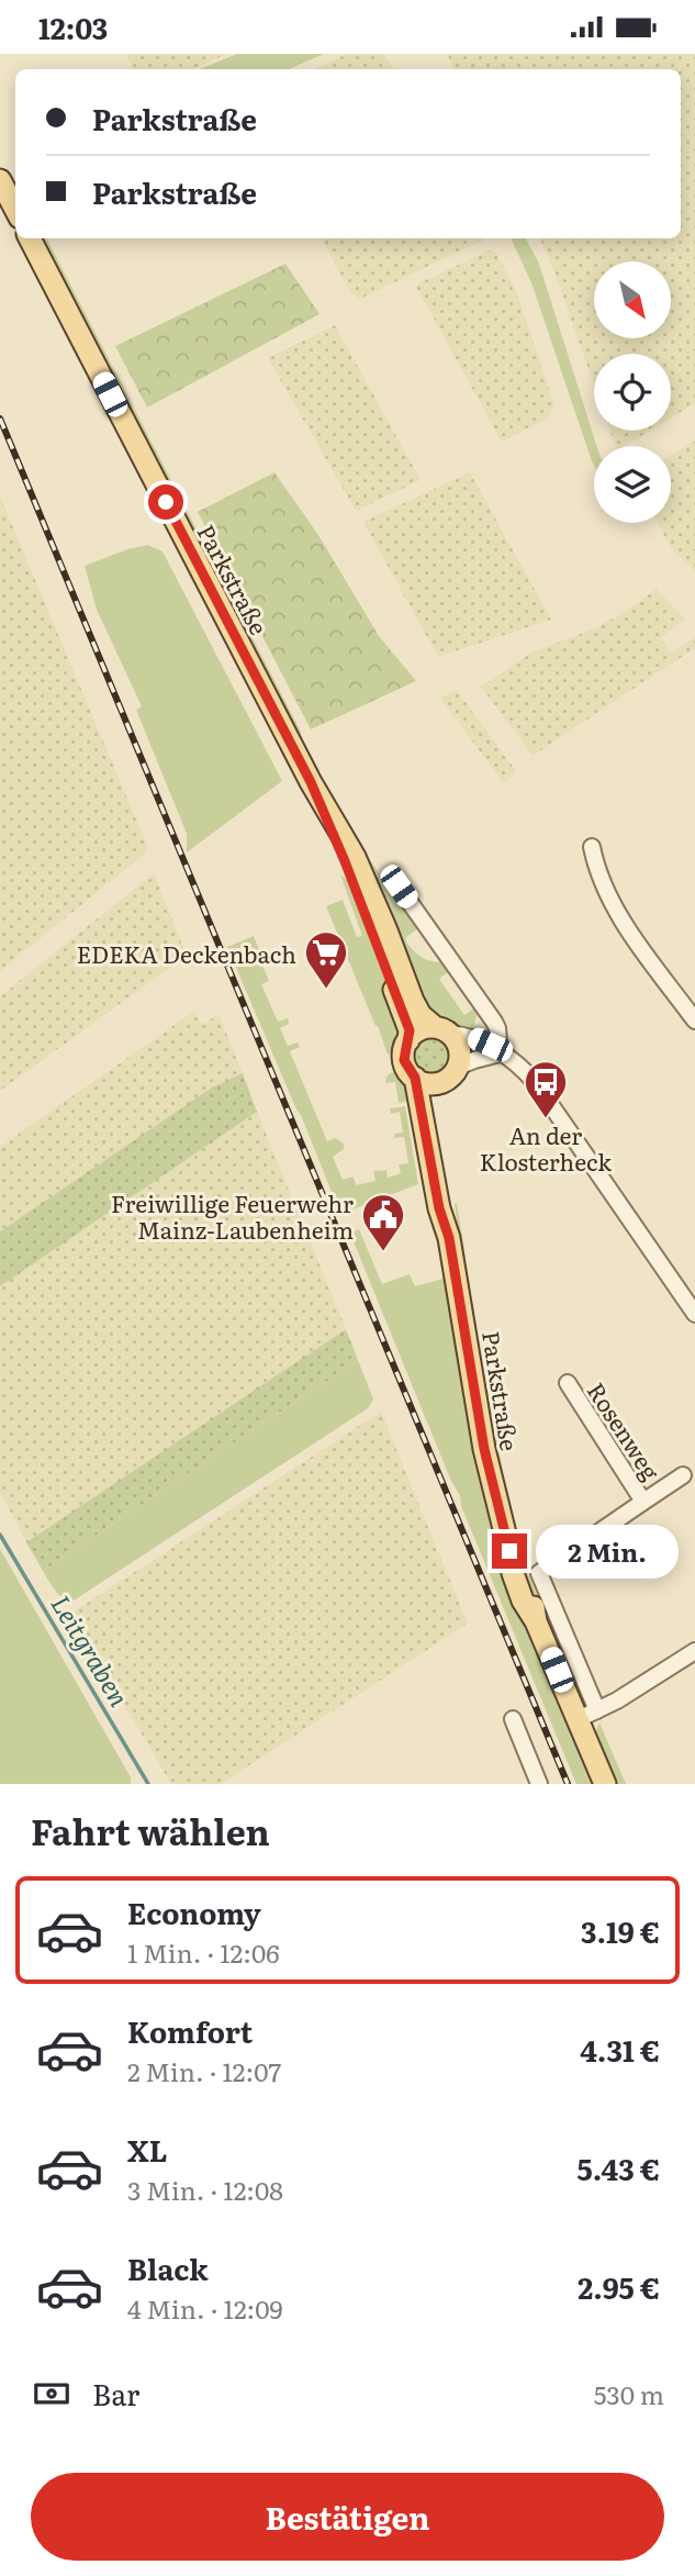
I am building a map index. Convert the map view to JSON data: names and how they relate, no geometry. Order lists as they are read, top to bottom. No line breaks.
{"streets":{"main road":["Parkstraße"],"street":["Rosenweg"]},"crossings":[["Parkstraße","Rosenweg"]],"water":["Leitgraben"],"places":{"supermarket":["EDEKA Deckenbach"],"bus stop":["An der Klosterheck"],"public building":["Freiwillige Feuerwehr Mainz-Laubenheim"]},"north":"bottom right","page":{"status":"12:03","banner":["Parkstraße","Parkstraße"],"bubble":"2 Min.","heading":"Fahrt wählen","list":[{"name":"Economy","note":"1 Min. · 12:06","value":"3.19 €"},{"name":"Komfort","note":"2 Min. · 12:07","value":"4.31 €"},{"name":"XL","note":"3 Min. · 12:08","value":"5.43 €"},{"name":"Black","note":"4 Min. · 12:09","value":"2.95 €"}],"pay":["Bar","530 m"],"buttons":"Bestätigen"}}
